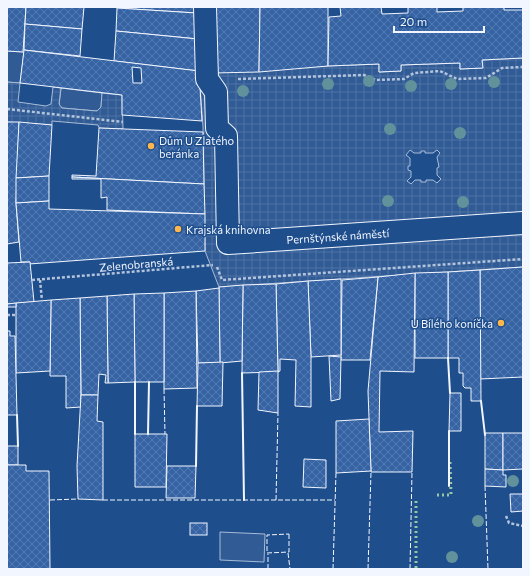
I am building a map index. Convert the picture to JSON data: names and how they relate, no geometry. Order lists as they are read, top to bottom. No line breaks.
{"streets":{"street":["Pernštýnské náměstí"],"path":["Zelenobranská"]},"places":["Dům U Zlatého beránka","Krajská knihovna","U Bílého koníčka"],"scale_bar":"20 m"}
